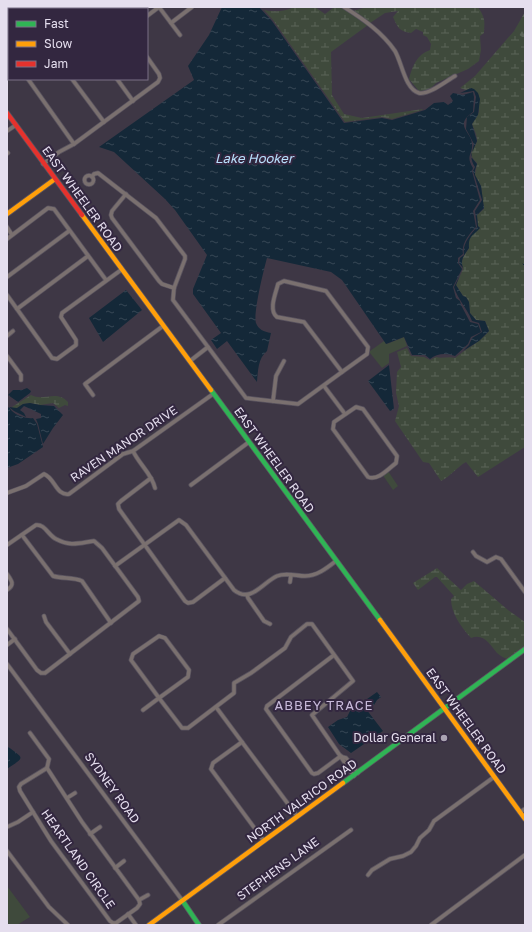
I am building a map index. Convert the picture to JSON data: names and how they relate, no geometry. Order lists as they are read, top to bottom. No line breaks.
{"streets":{"street":["EAST WHEELER ROAD","RAVEN MANOR DRIVE","SYDNEY ROAD","NORTH VALRICO ROAD","HEARTLAND CIRCLE","STEPHENS LANE"]},"crossings":[["EAST WHEELER ROAD","RAVEN MANOR DRIVE"],["EAST WHEELER ROAD","NORTH VALRICO ROAD"],["SYDNEY ROAD","NORTH VALRICO ROAD"]],"districts":["ABBEY TRACE"],"water":["Lake Hooker"],"places":["Dollar General"],"legend":["Fast","Slow","Jam"]}
